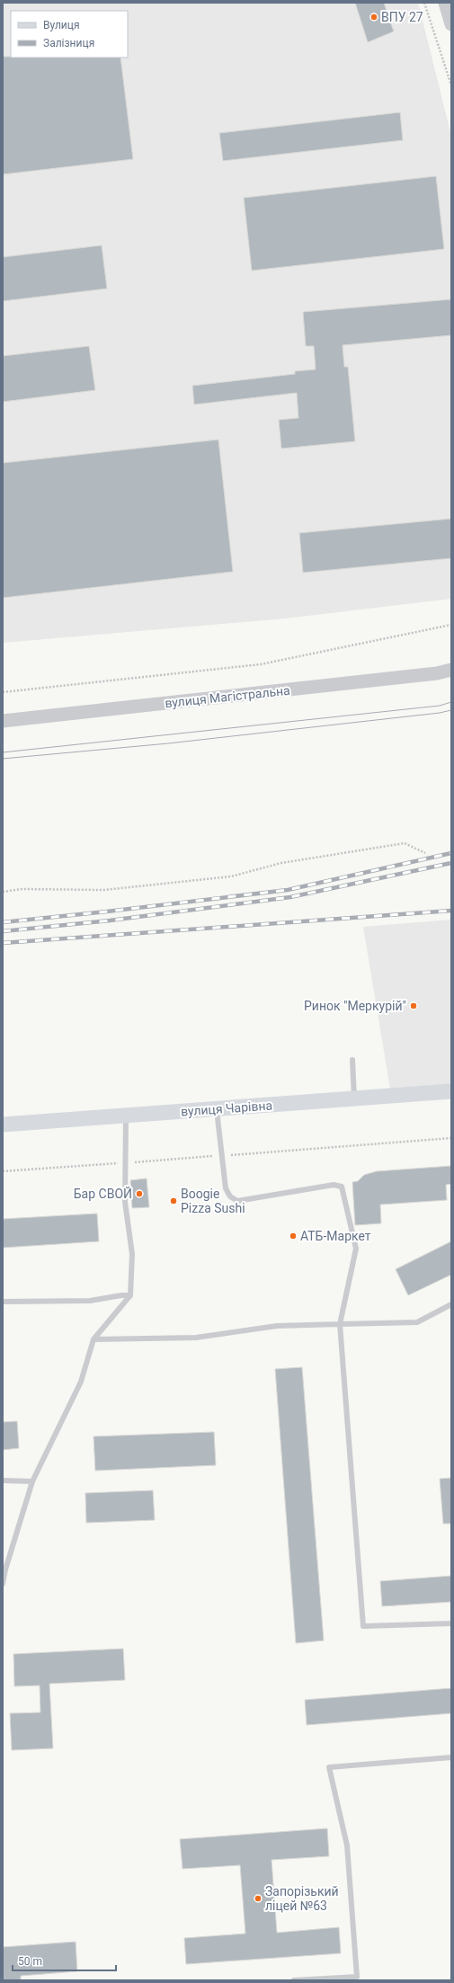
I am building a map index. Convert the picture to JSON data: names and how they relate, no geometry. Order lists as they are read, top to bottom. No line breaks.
{"streets":{"main road":["вулиця Чарівна"],"street":["вулиця Магістральна"]},"places":["ВПУ 27","Ринок \"Меркурій\"","Бар СВОЙ","Boogie Pizza Sushi","АТБ-Маркет","Запорізький ліцей №63"],"legend":["Вулиця","Залізниця"],"scale_bar":"50 m"}
